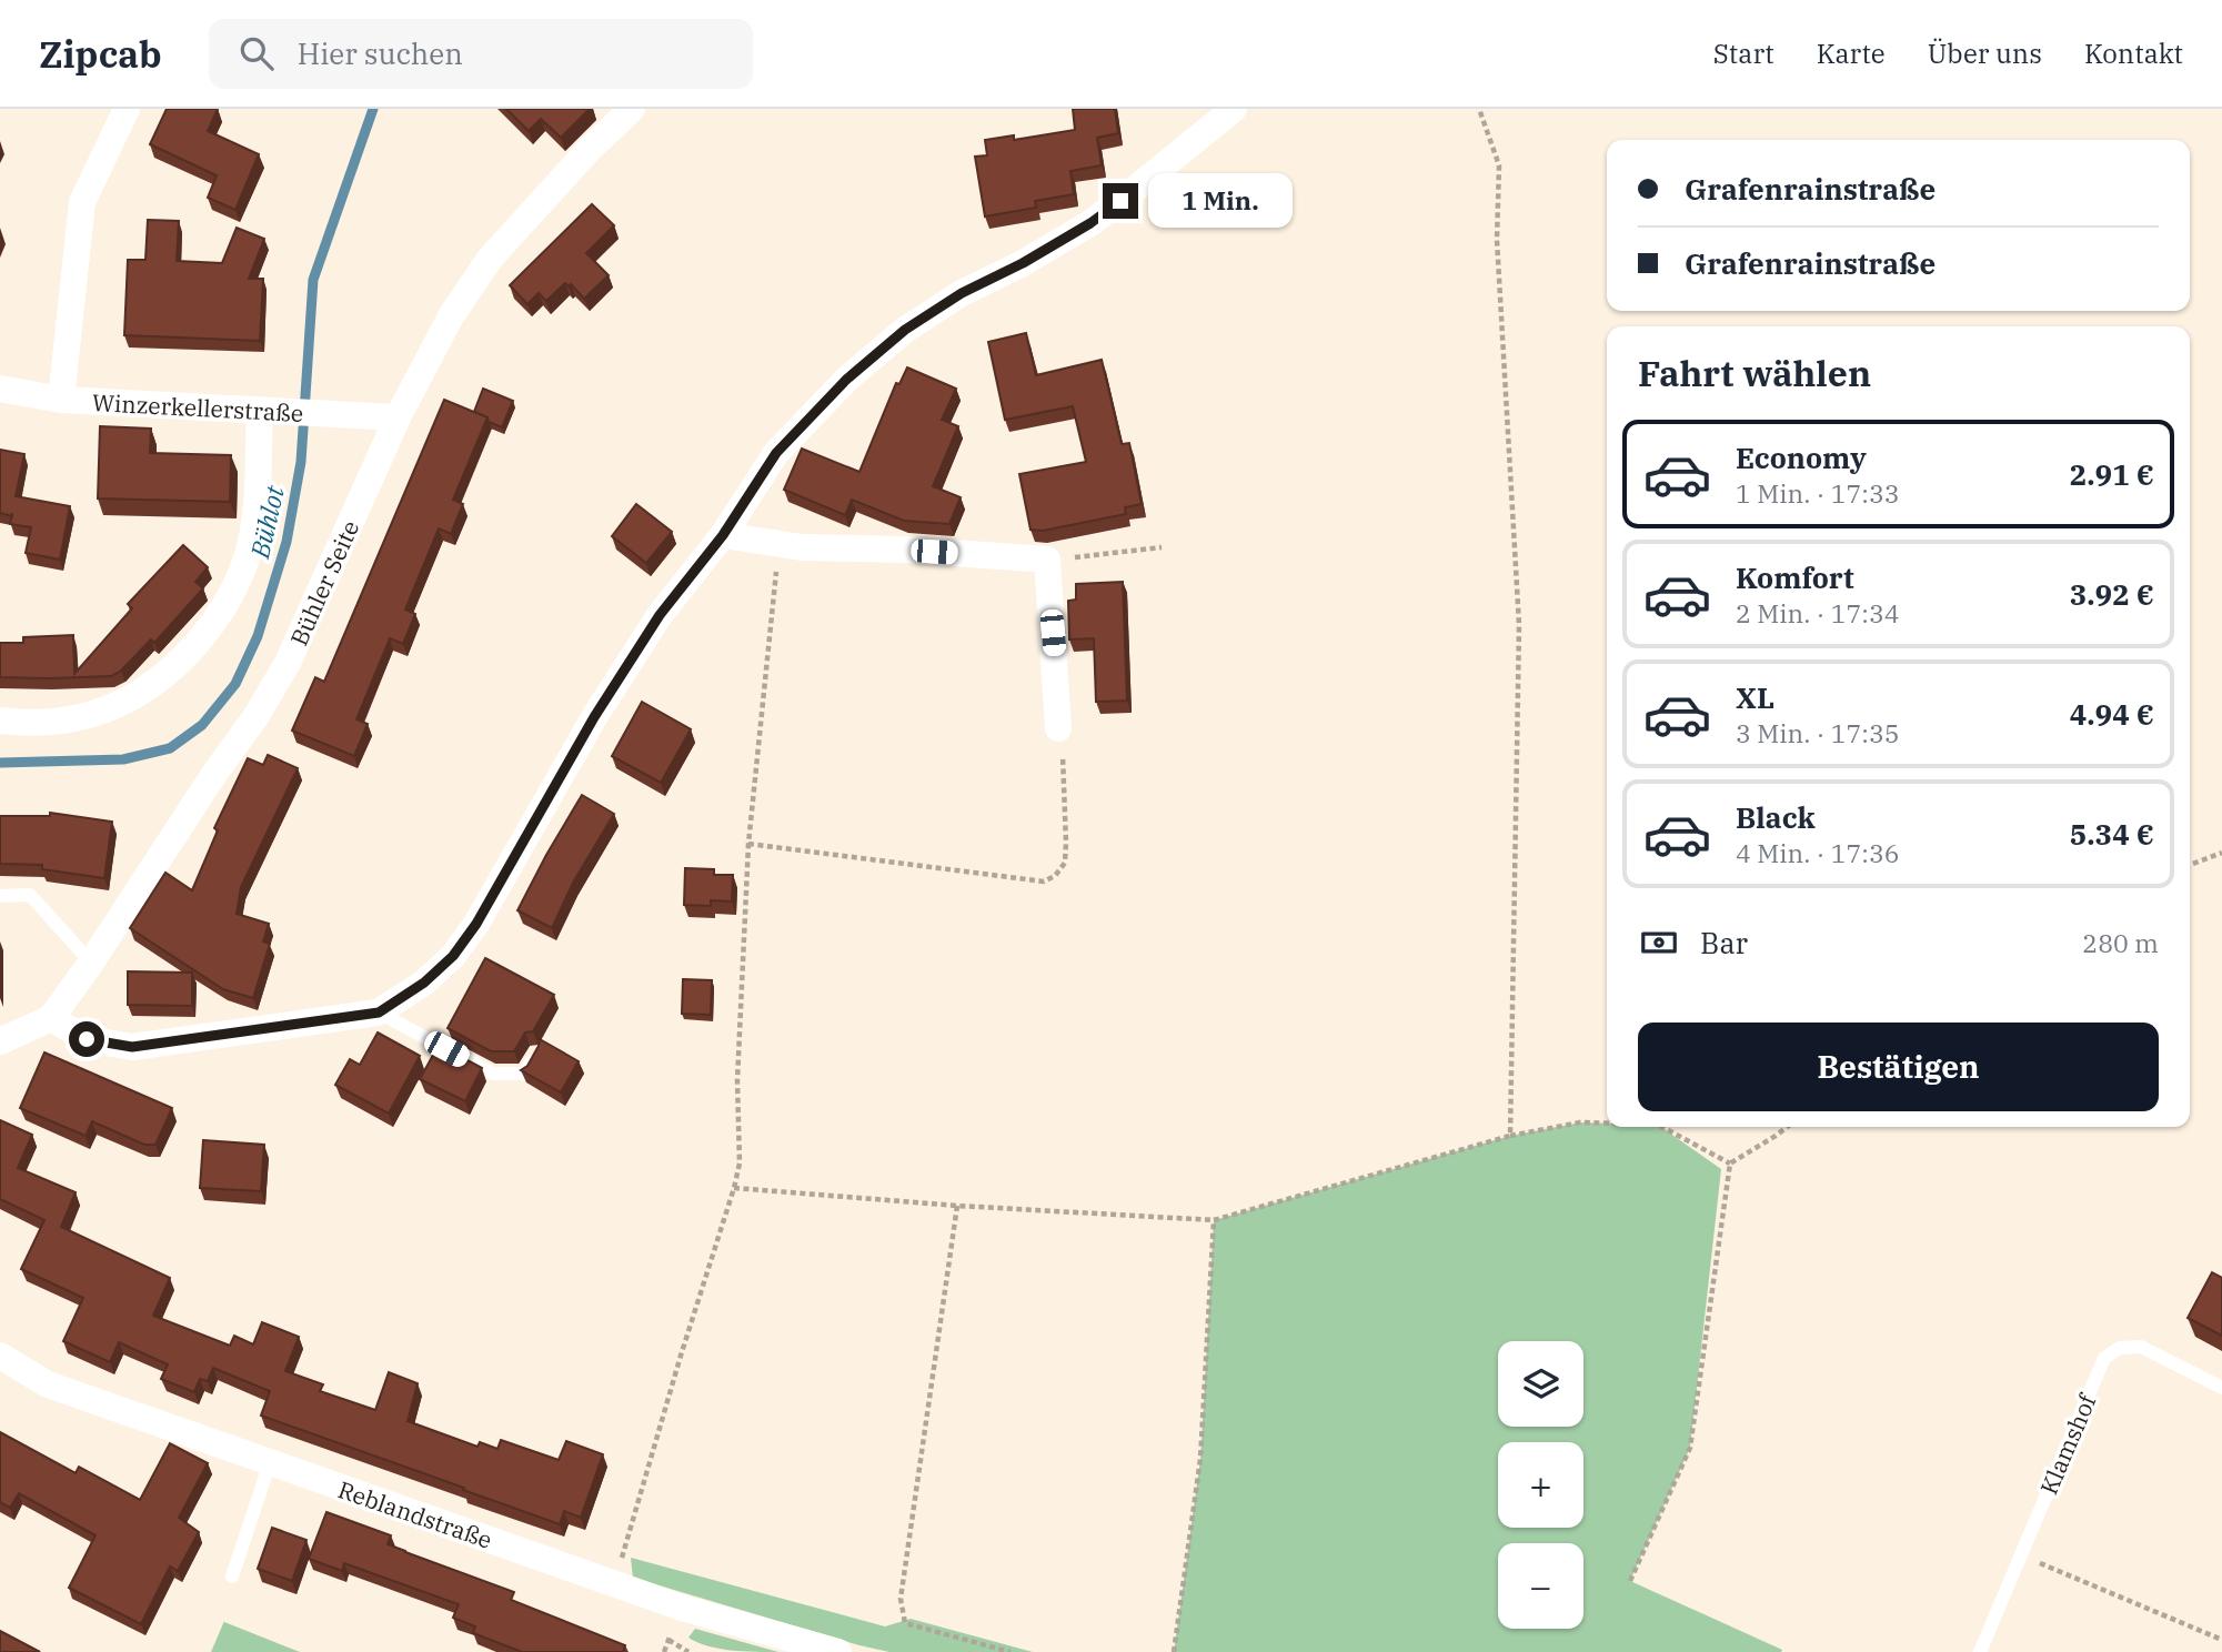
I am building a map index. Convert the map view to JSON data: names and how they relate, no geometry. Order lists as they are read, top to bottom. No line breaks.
{"streets":{"street":["Winzerkellerstraße","Bühler Seite","Reblandstraße"],"lane":["Klamshof"]},"crossings":[["Winzerkellerstraße","Bühler Seite"]],"water":["Bühlot"],"page":{"header":"Zipcab","search":"Hier suchen","nav":["Start","Karte","Über uns","Kontakt"],"banner":["Grafenrainstraße","Grafenrainstraße"],"bubble":"1 Min.","heading":"Fahrt wählen","list":[{"name":"Economy","note":"1 Min. · 17:33","value":"2.91 €"},{"name":"Komfort","note":"2 Min. · 17:34","value":"3.92 €"},{"name":"XL","note":"3 Min. · 17:35","value":"4.94 €"},{"name":"Black","note":"4 Min. · 17:36","value":"5.34 €"}],"pay":["Bar","280 m"],"buttons":"Bestätigen","map_buttons":["+","−"]}}
